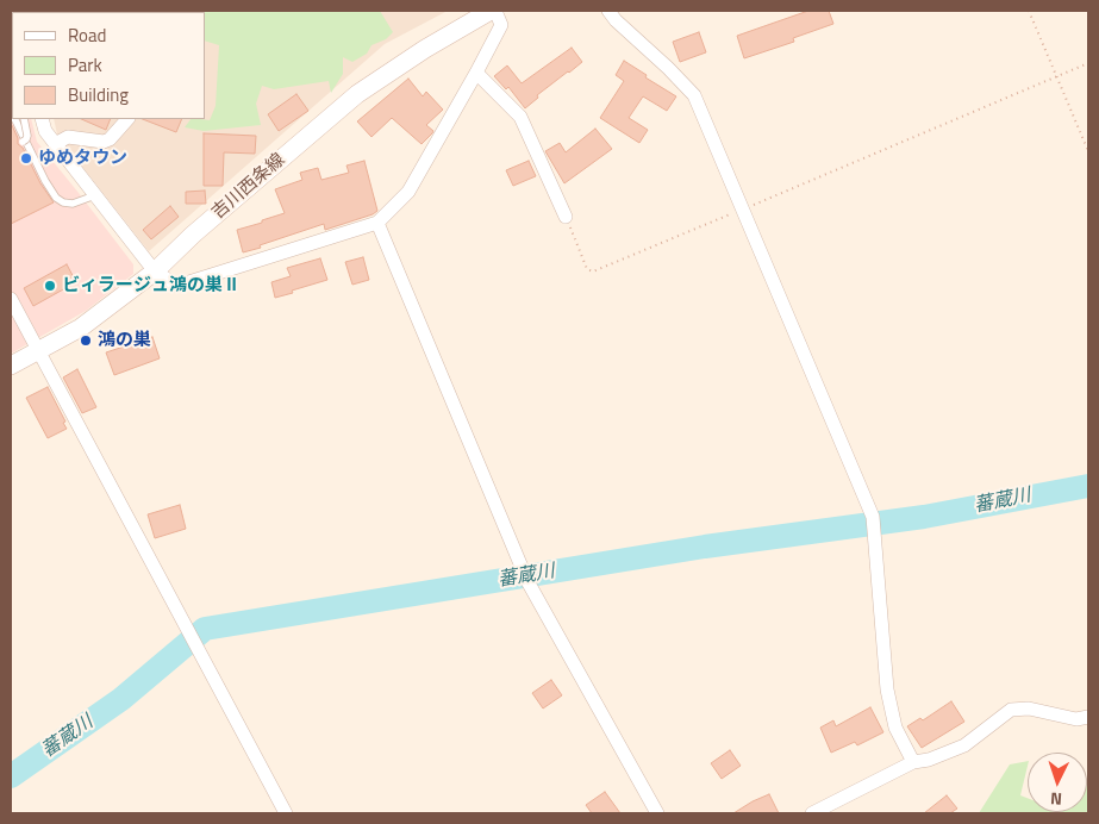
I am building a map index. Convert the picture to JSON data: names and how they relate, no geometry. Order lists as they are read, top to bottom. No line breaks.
{"streets":{"main road":["吉川西条線"]},"water":["蕃蔵川"],"places":["ゆめタウン","ビィラージュ鴻の巣 II","鴻の巣"],"legend":["Road","Park","Building"],"north":"bottom"}
